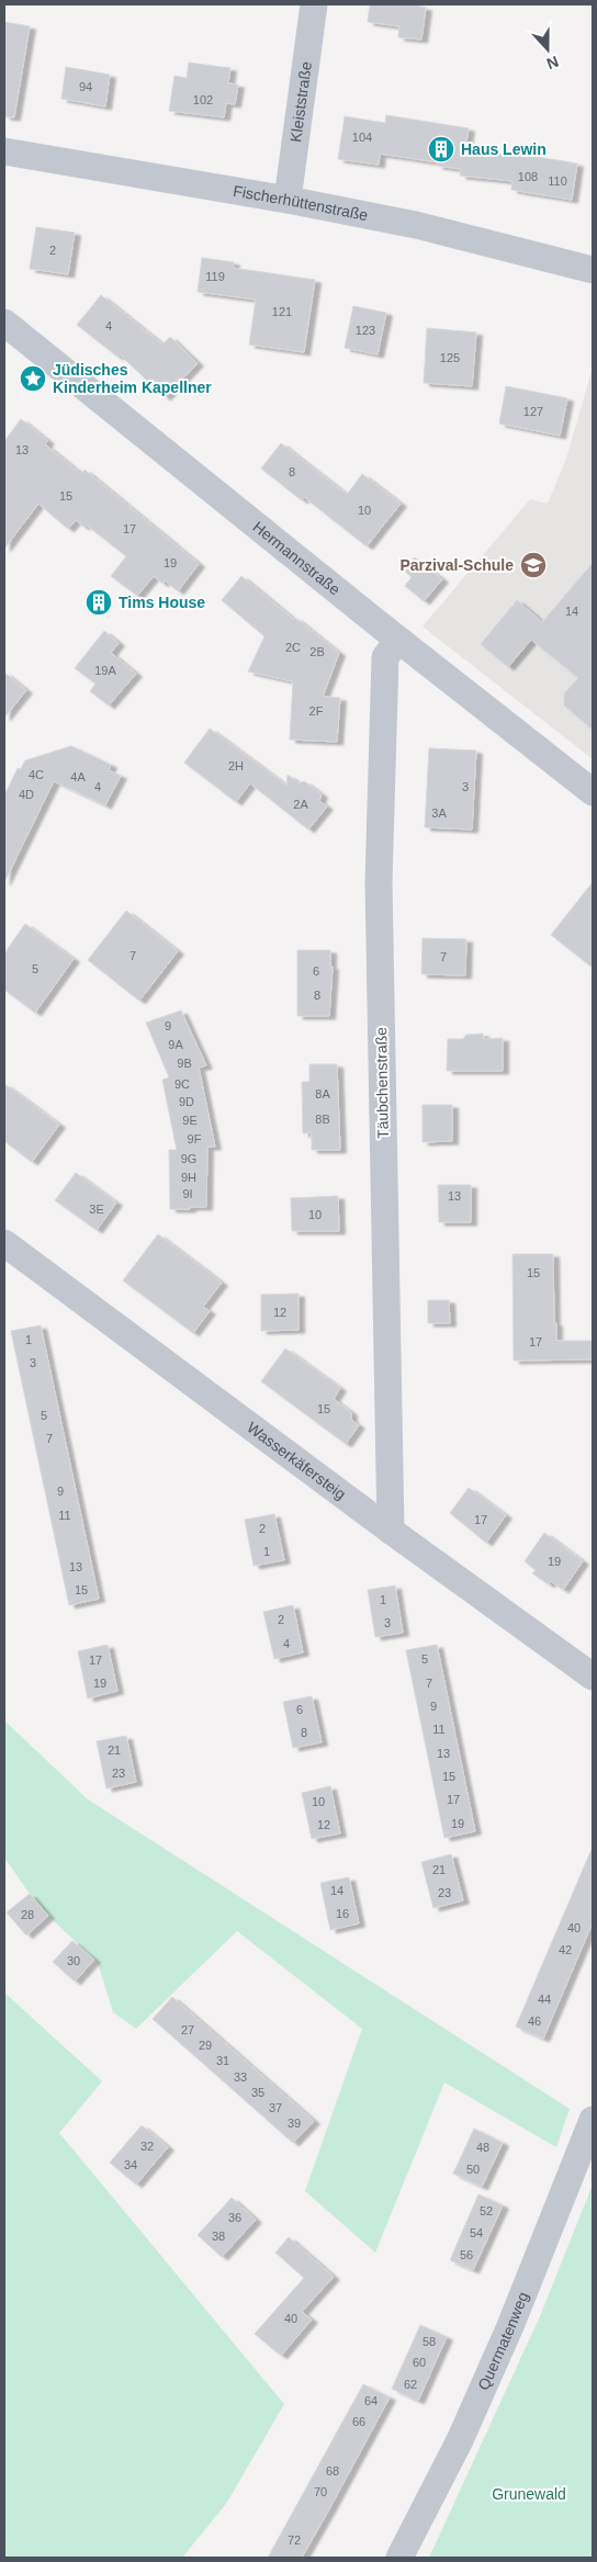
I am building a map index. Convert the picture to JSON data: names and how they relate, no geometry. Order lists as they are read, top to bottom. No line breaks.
{"streets":{"street":["Kleiststraße","Fischerhüttenstraße","Hermannstraße","Täubchenstraße","Wasserkäfersteig","Quermatenweg"]},"crossings":[["Kleiststraße","Fischerhüttenstraße"],["Hermannstraße","Täubchenstraße"],["Täubchenstraße","Wasserkäfersteig"]],"parks":["Grunewald"],"places":{"building":["Haus Lewin","Tims House"],"place":["Jüdisches Kinderheim Kapellner"],"school or university":["Parzival-Schule"]},"house_numbers":["94","102","104","108","110","2","119","121","4","123","125","127","13","8","15","10","17","19","14","2C","2B","19A","2F","2H","4C","4A","4","3","4D","2A","3A","7","7","5","6","8","9","9A","9B","9C","8A","9D","8B","9E","9F","9G","9H","9I","13","3E","10","15","12","1","17","3","15","5","7","9","11","17","2","1","19","13","15","1","2","3","4","5","17","19","7","9","6","11","8","21","13","23","15","17","10","19","12","21","14","23","16","28","40","42","30","44","46","27","29","31","33","35","37","39","32","48","34","50","52","36","54","38","56","40","58","60","62","64","66","68","70","72"],"north":"bottom"}
